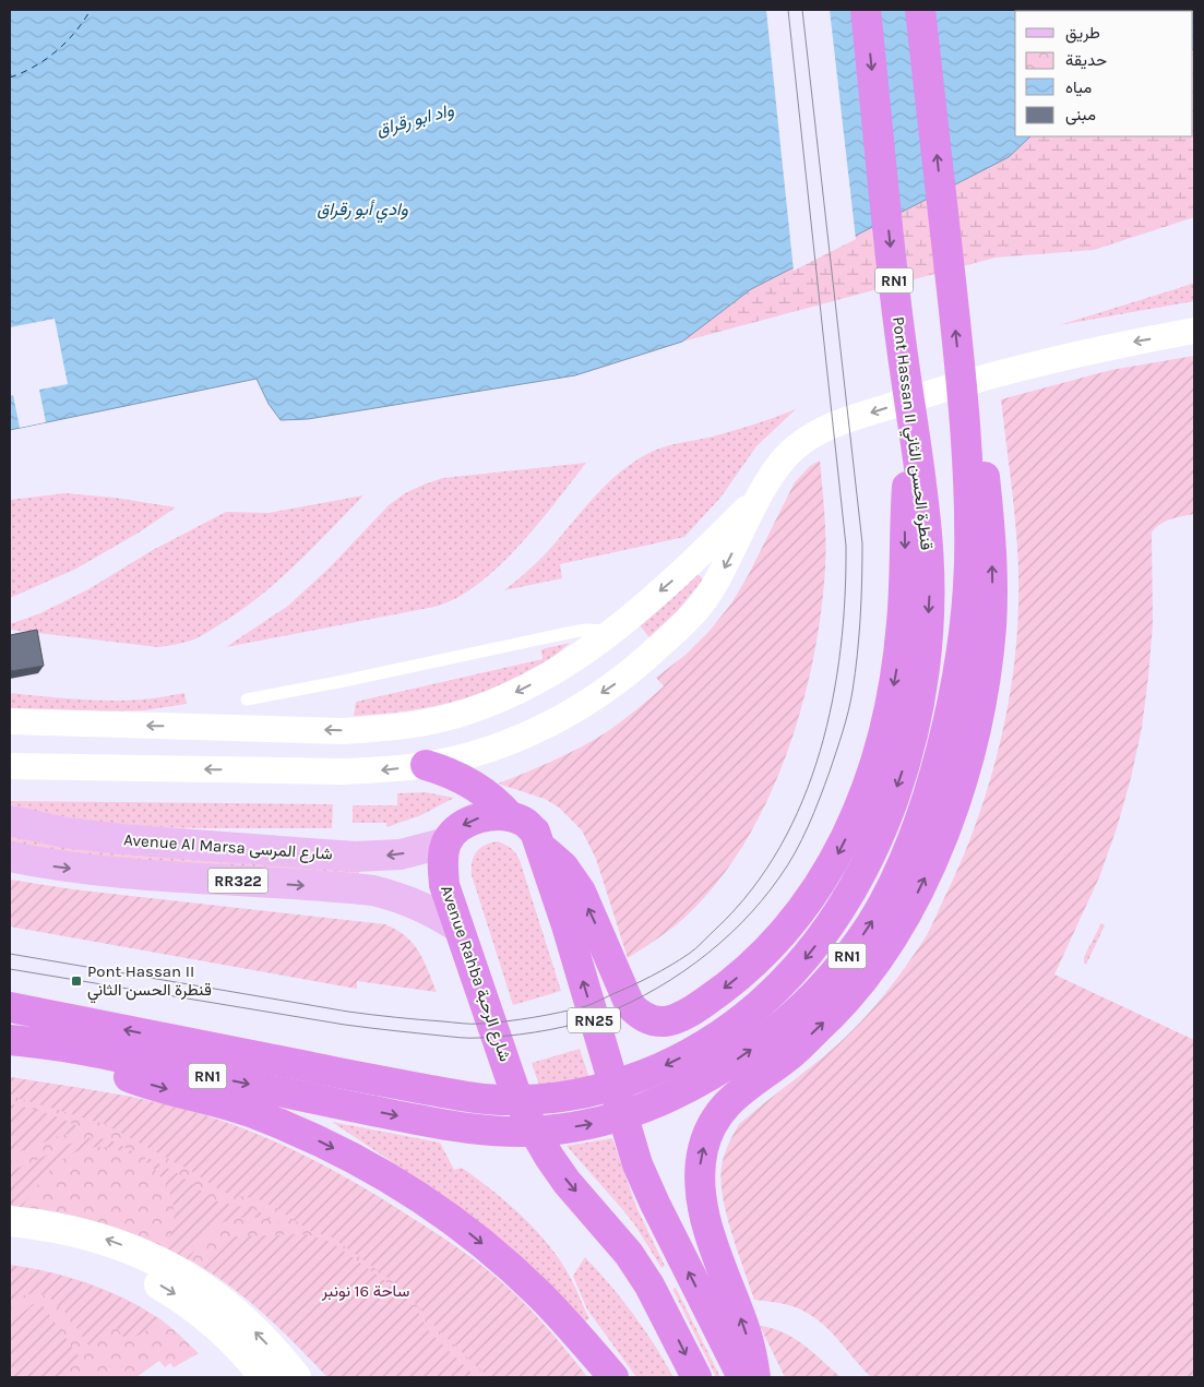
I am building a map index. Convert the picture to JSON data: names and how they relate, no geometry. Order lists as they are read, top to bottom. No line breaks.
{"streets":{"highway":["RN1","Pont Hassan II قنطرة الحسن الثاني","Avenue Rahba شارع الرحبة","RN25"],"main road":["Avenue Al Marsa شارع المرسى","RR322"]},"crossings":[["Avenue Al Marsa شارع المرسى","Avenue Rahba شارع الرحبة"]],"water":["واد ابو رقراق","وادي أبو رقراق"],"parks":["ساحة 16 نونبر"],"places":{"transit":["Pont Hassan II قنطرة الحسن الثاني"]},"legend":["طريق","حديقة","مياه","مبنى"]}
